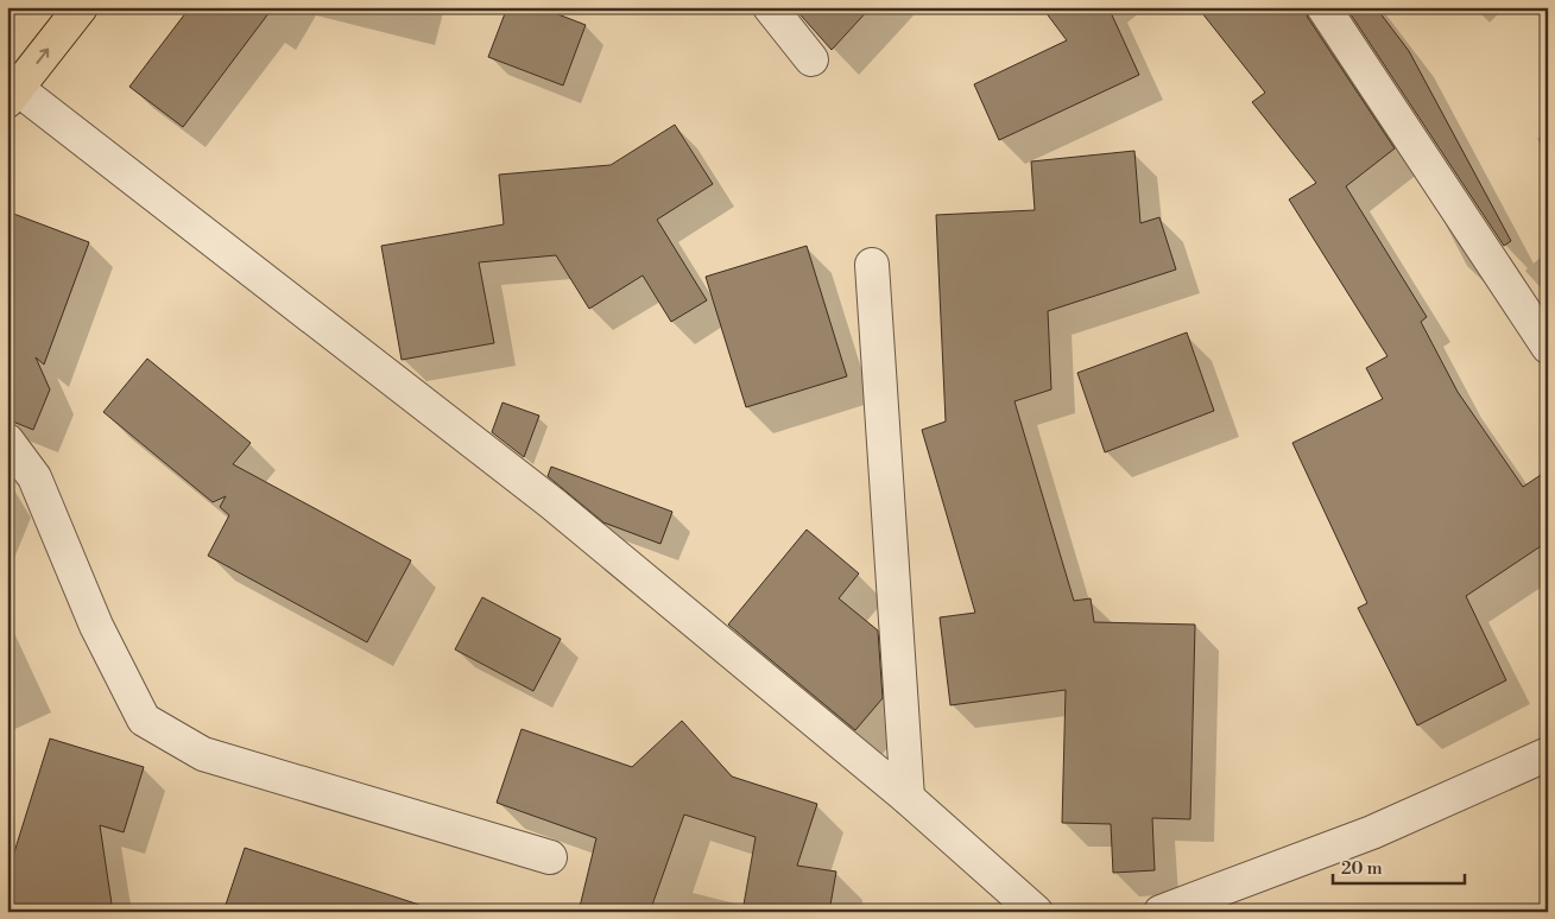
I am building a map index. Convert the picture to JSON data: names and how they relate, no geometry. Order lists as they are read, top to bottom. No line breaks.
{"scale_bar":"20 m"}
